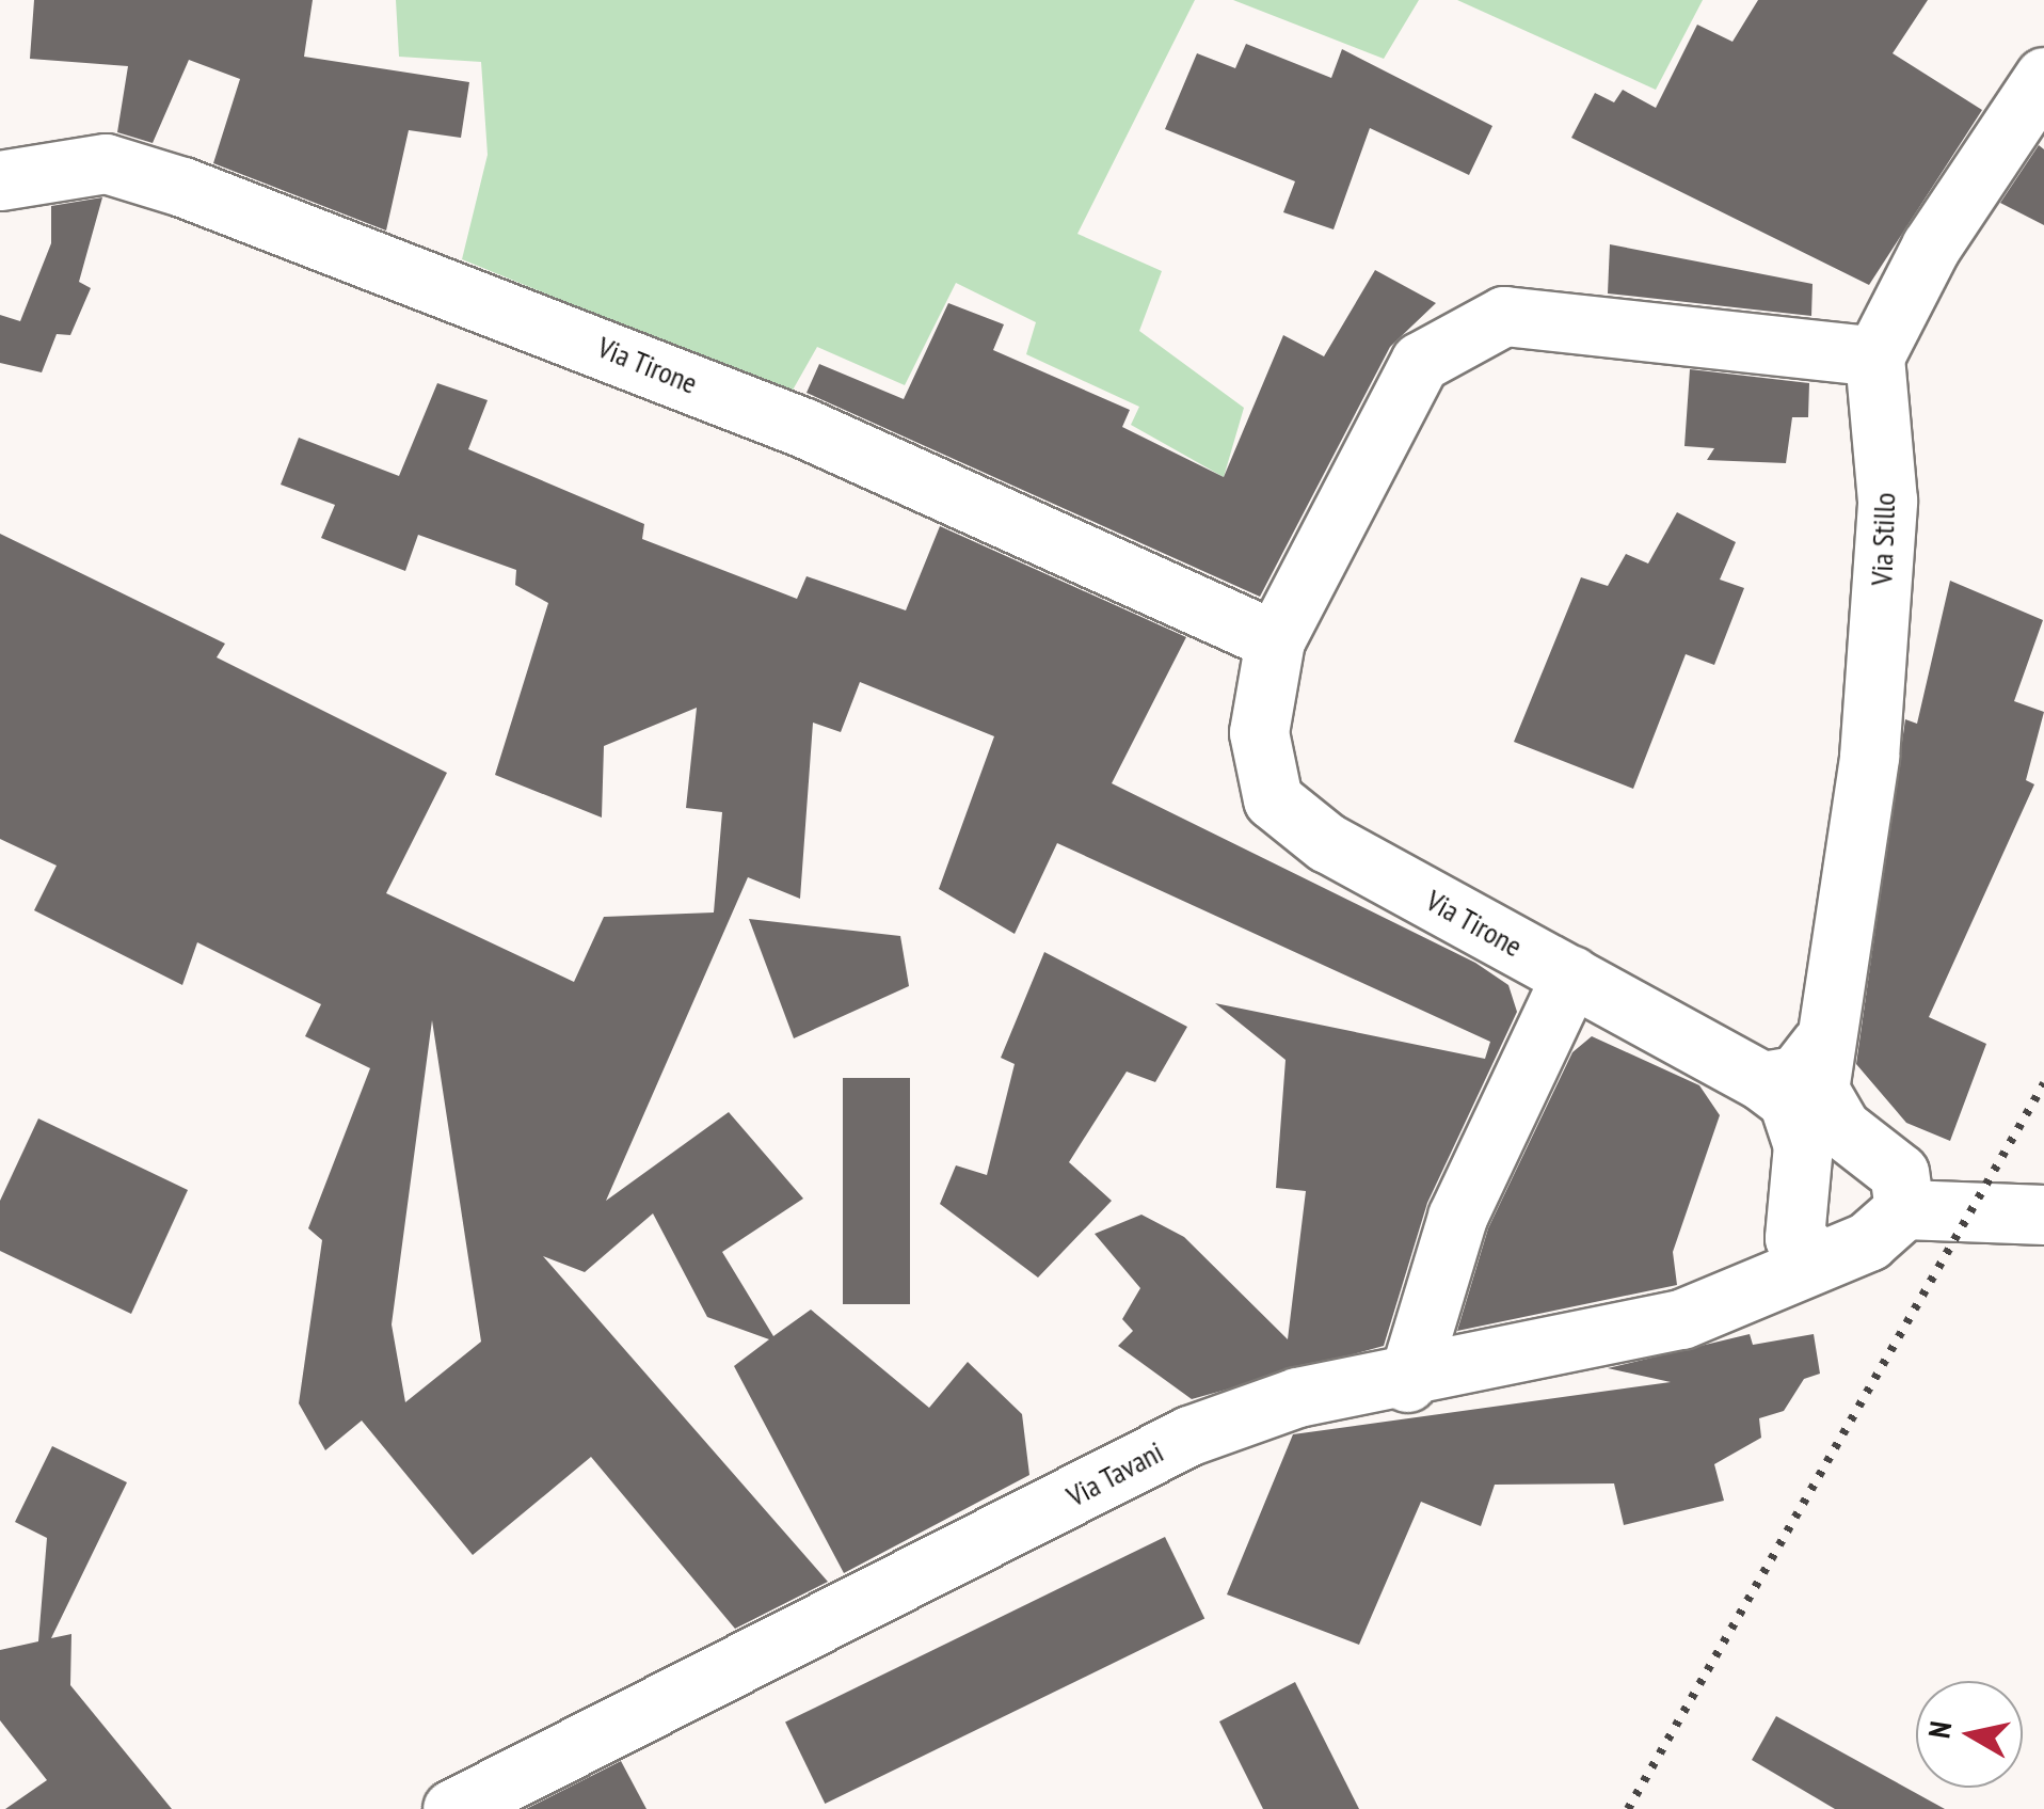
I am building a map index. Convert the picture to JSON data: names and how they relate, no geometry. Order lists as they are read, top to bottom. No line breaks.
{"streets":{"street":["Via Tirone","Via Stillo","Via Tavani"]},"crossings":[["Via Tirone","Via Stillo"],["Via Stillo","Via Tavani"]],"north":"left"}
